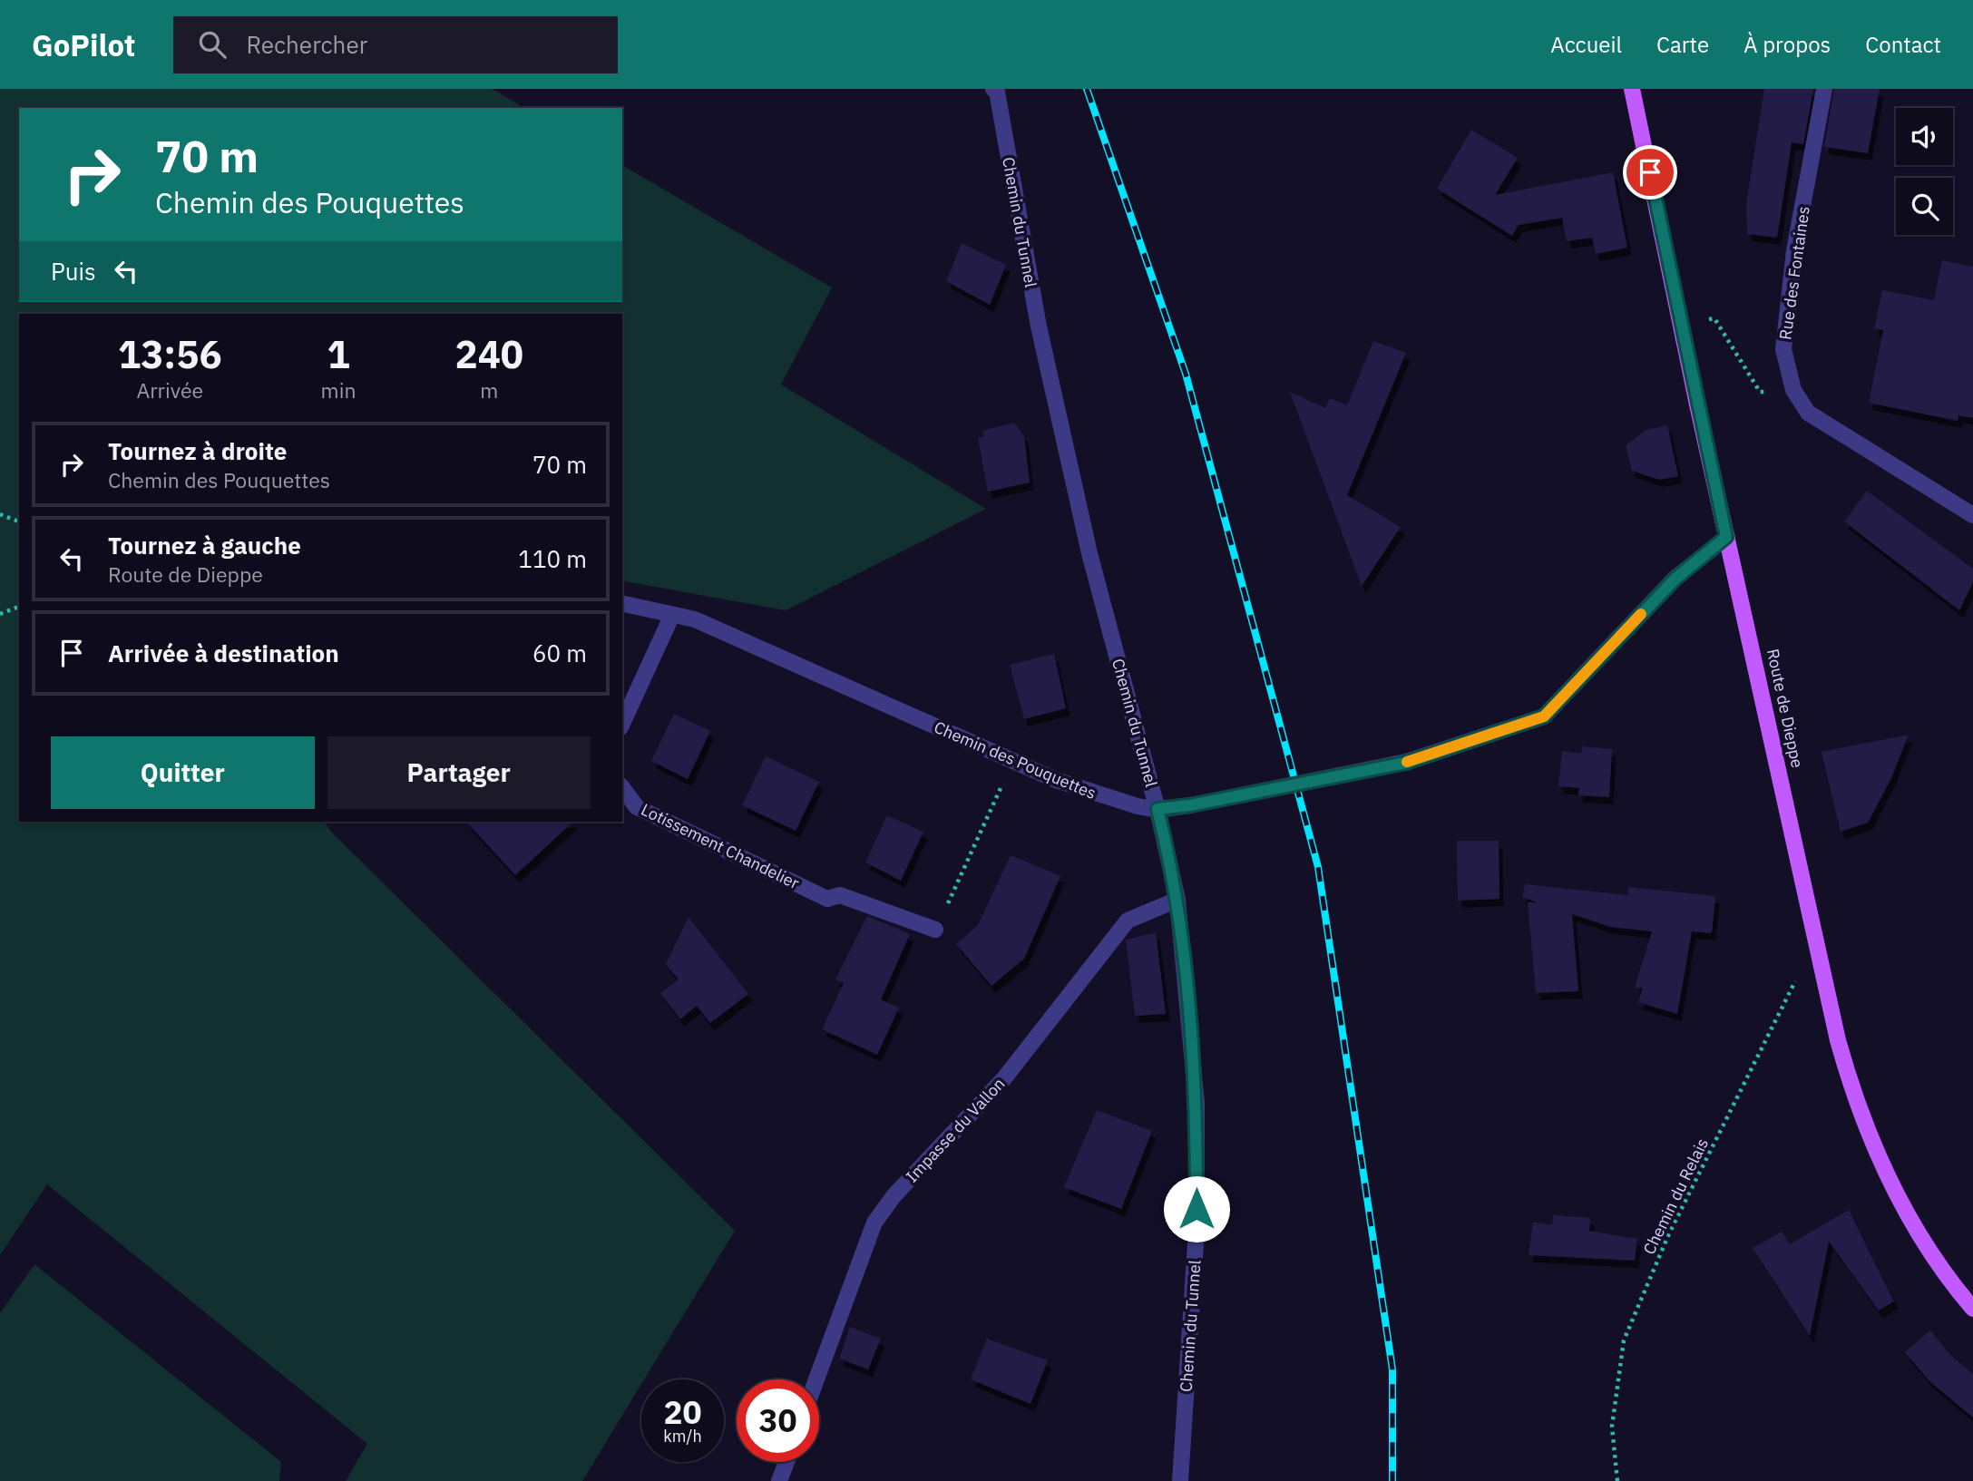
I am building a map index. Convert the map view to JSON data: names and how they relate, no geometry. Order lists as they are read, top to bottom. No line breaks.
{"streets":{"main road":["Route de Dieppe"],"street":["Chemin du Tunnel","Rue des Fontaines","Chemin des Pouquettes","Lotissement Chandelier","Impasse du Vallon"],"path":["Chemin du Relais"]},"crossings":[["Chemin du Tunnel","Chemin des Pouquettes"],["Chemin du Tunnel","Impasse du Vallon"],["Route de Dieppe","Chemin des Pouquettes"],["Route de Dieppe","Chemin du Relais"]],"page":{"header":"GoPilot","search":"Rechercher","nav":["Accueil","Carte","À propos","Contact"],"turn":["70 m","Chemin des Pouquettes"],"then":"Puis","eta":["13:56","Arrivée","1","min","240","m"],"list":[{"name":"Tournez à droite","note":"Chemin des Pouquettes","value":"70 m"},{"name":"Tournez à gauche","note":"Route de Dieppe","value":"110 m"},{"name":"Arrivée à destination","value":"60 m"}],"buttons":["Quitter","Partager"],"speed":"20 km/h","limit":"30"}}
